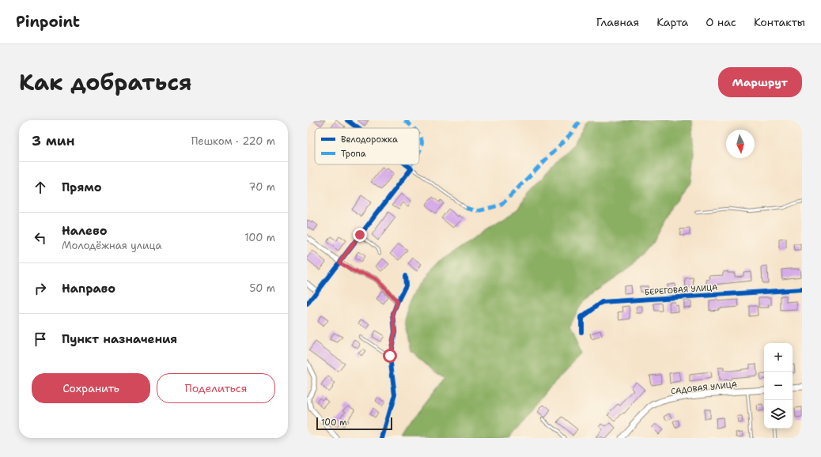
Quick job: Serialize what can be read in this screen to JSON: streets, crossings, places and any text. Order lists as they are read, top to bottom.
{
  "streets": {
    "street": ["БЕРЕГОВАЯ УЛИЦА", "САДОВАЯ УЛИЦА"]
  },
  "legend": ["Велодорожка", "Тропа"],
  "scale_bar": "100 m",
  "north": "bottom",
  "page": {
    "header": "Pinpoint",
    "nav": [
      "Главная",
      "Карта",
      "О нас",
      "Контакты"
    ],
    "title": "Как добраться",
    "buttons": [
      "Маршрут",
      ["Сохранить", "Поделиться"]
    ],
    "heading": ["3 мин", "Пешком · 220 m"],
    "list": [
      ["Прямо", "70 m"],
      ["Налево", "Молодёжная улица", "100 m"],
      ["Направо", "50 m"],
      "Пункт назначения"
    ],
    "map_buttons": ["+", "−"],
    "scale": "100 m"
  }
}
